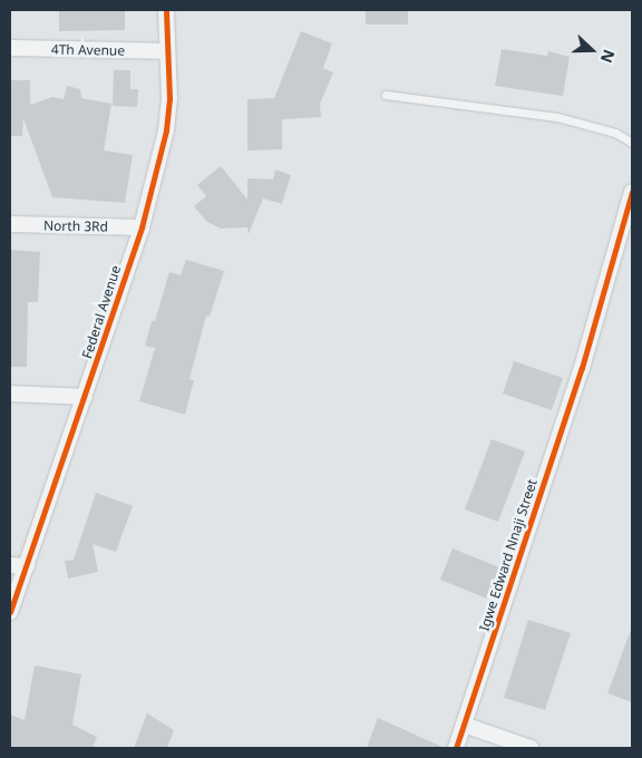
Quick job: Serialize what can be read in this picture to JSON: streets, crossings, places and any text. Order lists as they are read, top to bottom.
{
  "streets": {
    "street": [
      "4Th Avenue",
      "North 3Rd",
      "Federal Avenue",
      "Igwe Edward Nnaji Street"
    ]
  },
  "crossings": [
    ["4Th Avenue", "Federal Avenue"],
    ["North 3Rd", "Federal Avenue"]
  ],
  "north": "right"
}
